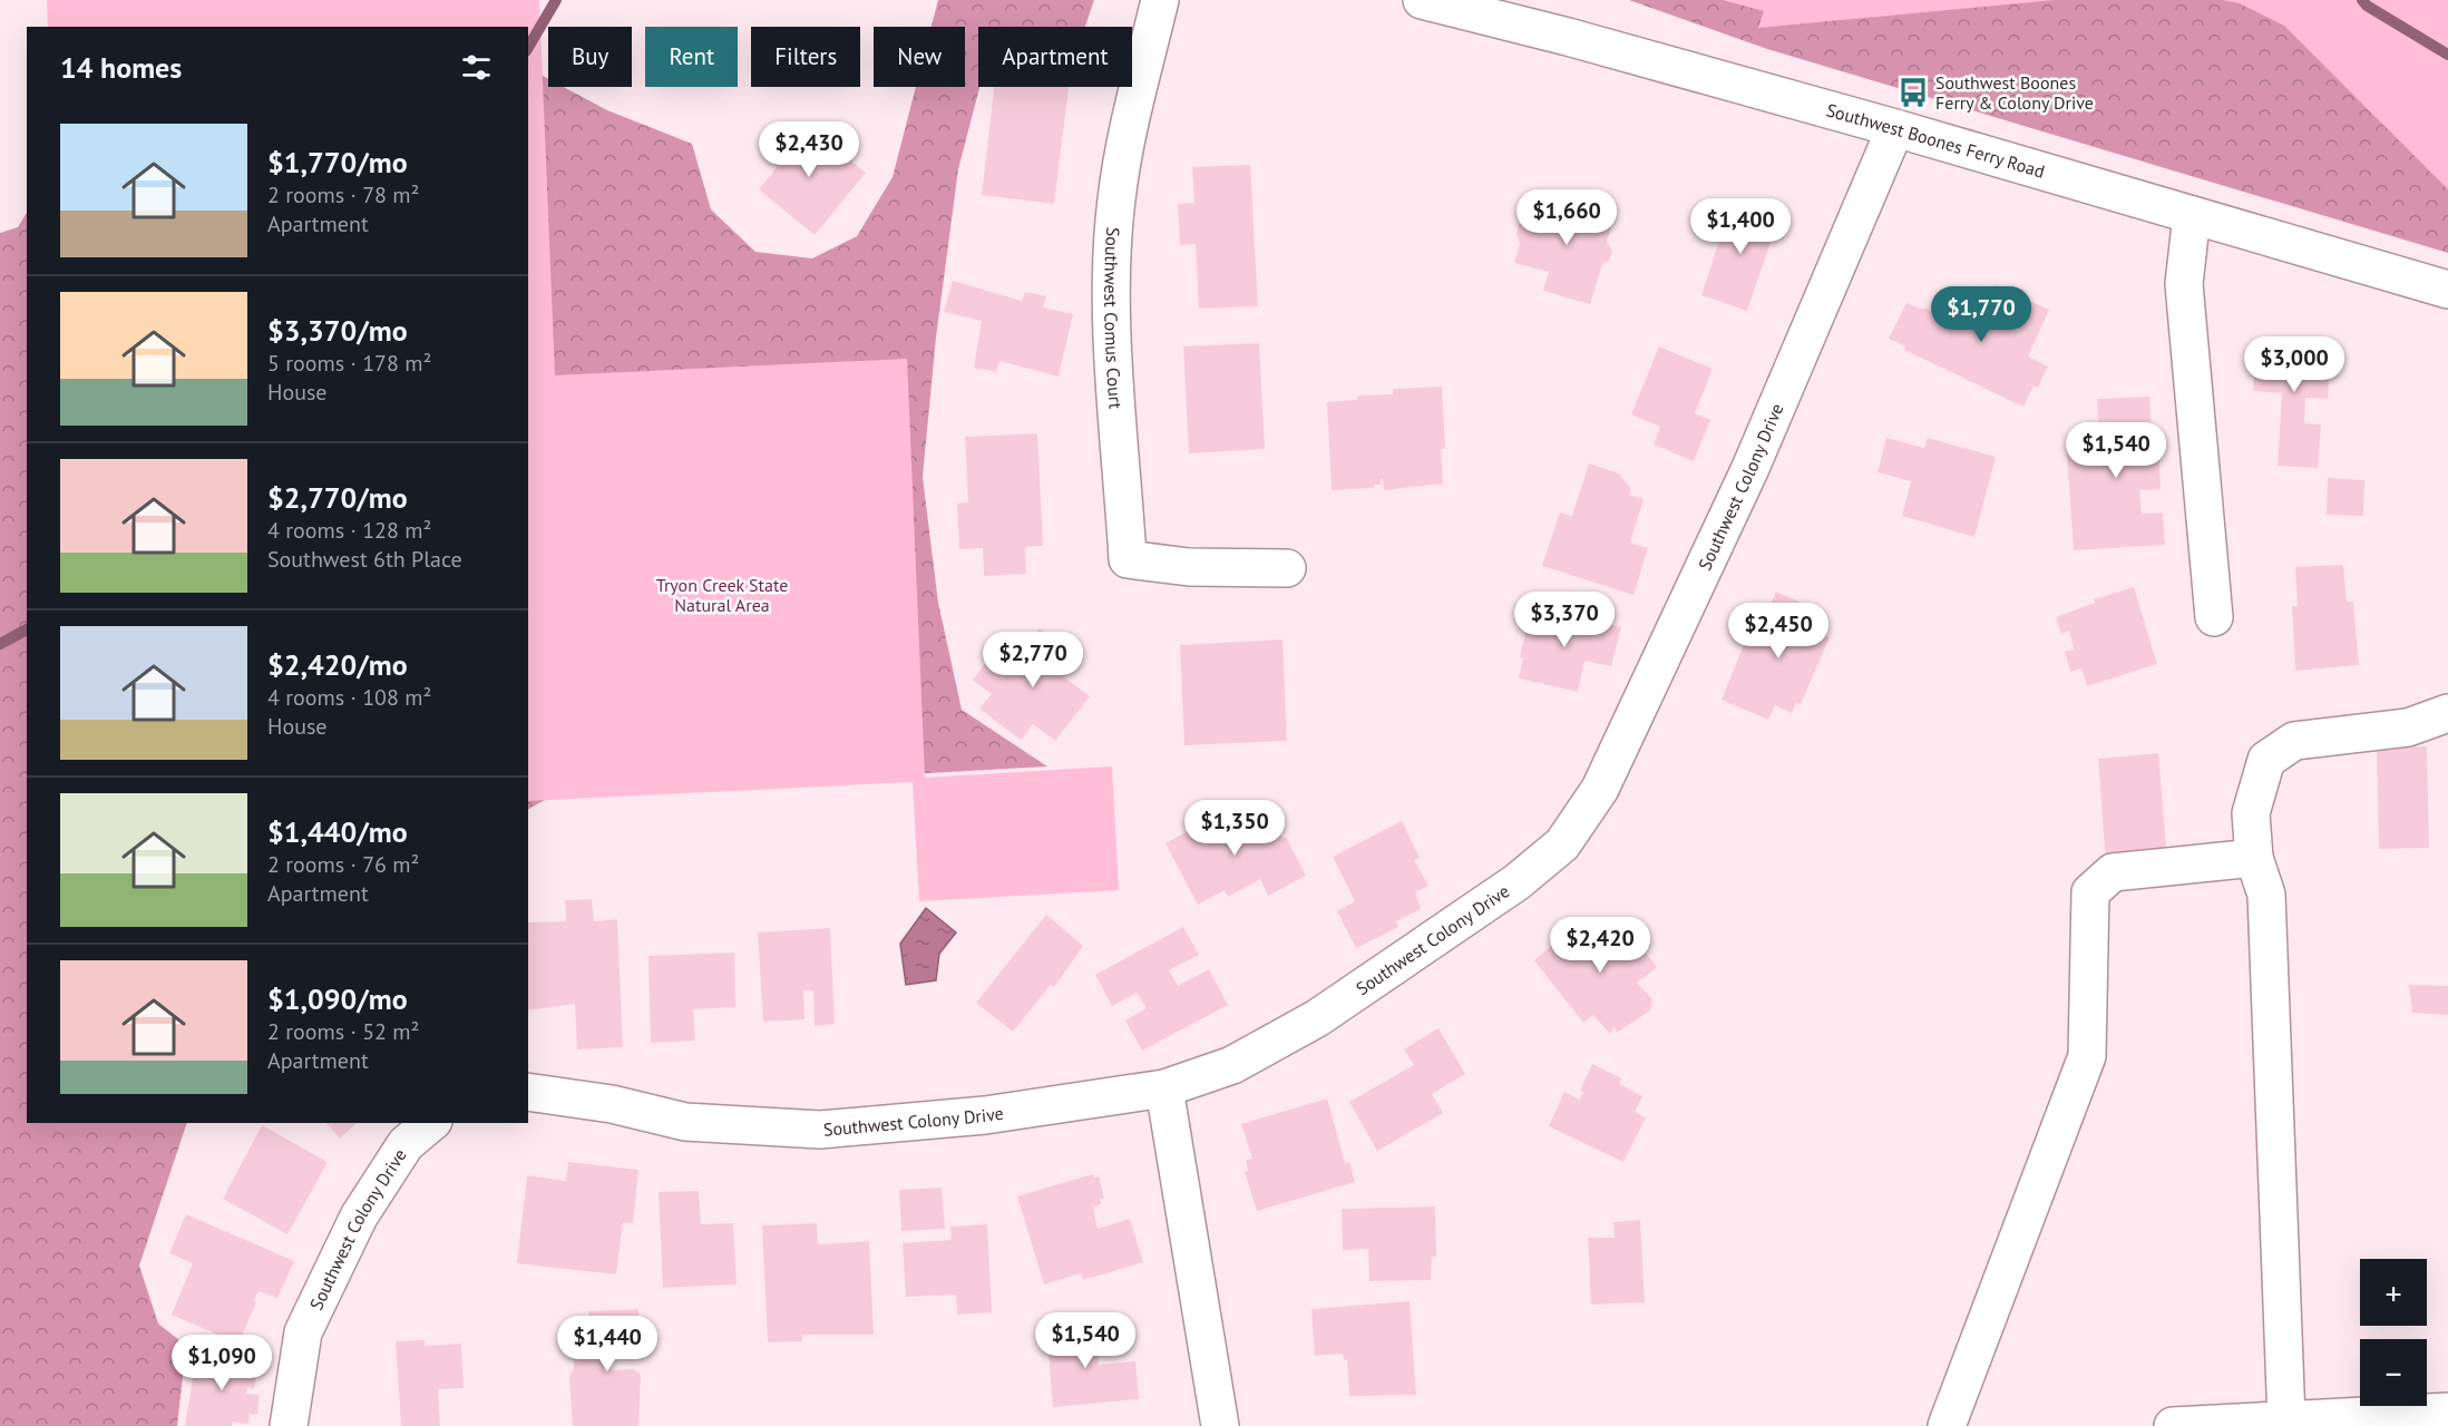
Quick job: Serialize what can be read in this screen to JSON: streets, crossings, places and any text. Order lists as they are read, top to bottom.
{
  "streets": {
    "street": ["Southwest Boones Ferry Road", "Southwest Comus Court", "Southwest Colony Drive"]
  },
  "crossings": [
    ["Southwest Boones Ferry Road", "Southwest Colony Drive"]
  ],
  "parks": ["Tryon Creek State Natural Area"],
  "places": {
    "bus stop": ["Southwest Boones Ferry & Colony Drive"]
  },
  "page": {
    "chip": [
      "Buy",
      "Rent",
      "Filters",
      "New",
      "Apartment"
    ],
    "heading": "14 homes",
    "list": [
      {
        "name": "$1,770/mo",
        "note": "2 rooms · 78 m² · Apartment"
      },
      {
        "name": "$3,370/mo",
        "note": "5 rooms · 178 m² · House"
      },
      {
        "name": "$2,770/mo",
        "note": "4 rooms · 128 m² · Southwest 6th Place"
      },
      {
        "name": "$2,420/mo",
        "note": "4 rooms · 108 m² · House"
      },
      {
        "name": "$1,440/mo",
        "note": "2 rooms · 76 m² · Apartment"
      },
      {
        "name": "$1,090/mo",
        "note": "2 rooms · 52 m² · Apartment"
      }
    ],
    "price": [
      "$2,430",
      "$1,660",
      "$1,400",
      "$1,770",
      "$3,000",
      "$1,540",
      "$3,370",
      "$2,450",
      "$2,770",
      "$1,350",
      "$2,420",
      "$1,540",
      "$1,440",
      "$1,090"
    ],
    "map_buttons": ["+", "−"]
  }
}
